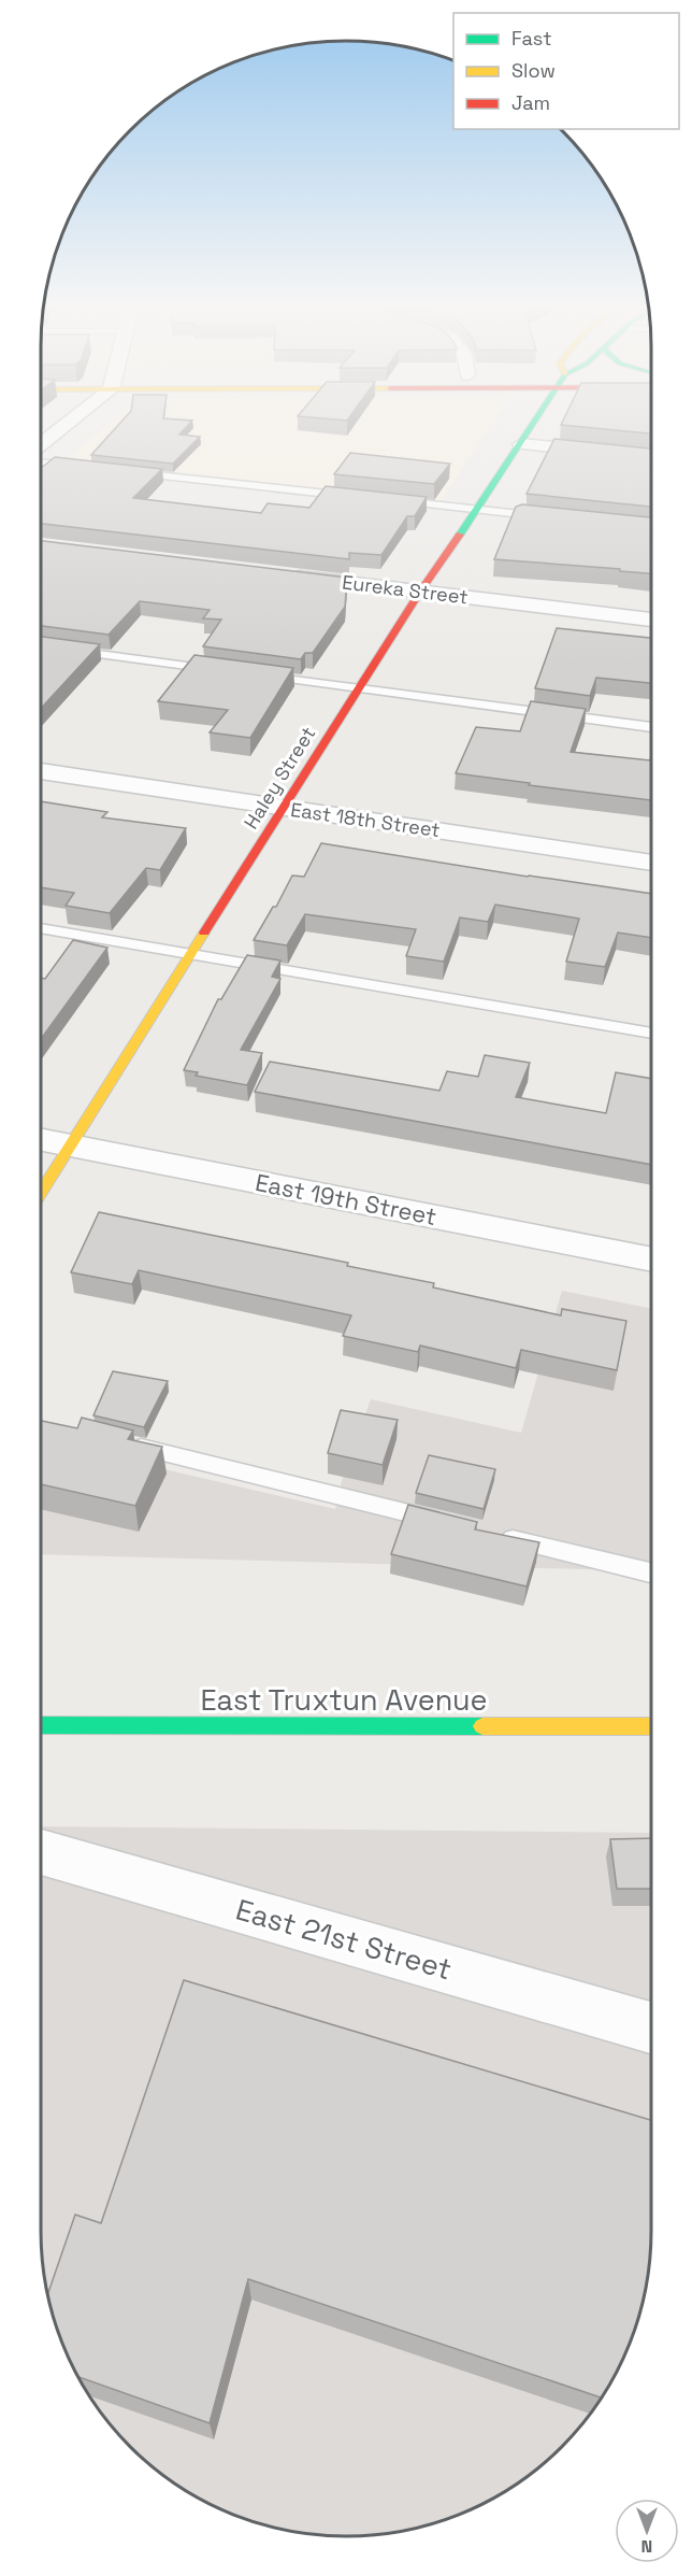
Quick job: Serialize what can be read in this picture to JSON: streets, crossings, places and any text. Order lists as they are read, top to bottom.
{
  "streets": {
    "street": [
      "Eureka Street",
      "Haley Street",
      "East 18th Street",
      "East 19th Street",
      "East Truxtun Avenue",
      "East 21st Street"
    ]
  },
  "crossings": [
    ["Eureka Street", "Haley Street"],
    ["Haley Street", "East 18th Street"],
    ["Haley Street", "East 19th Street"]
  ],
  "legend": ["Fast", "Slow", "Jam"],
  "north": "bottom"
}
